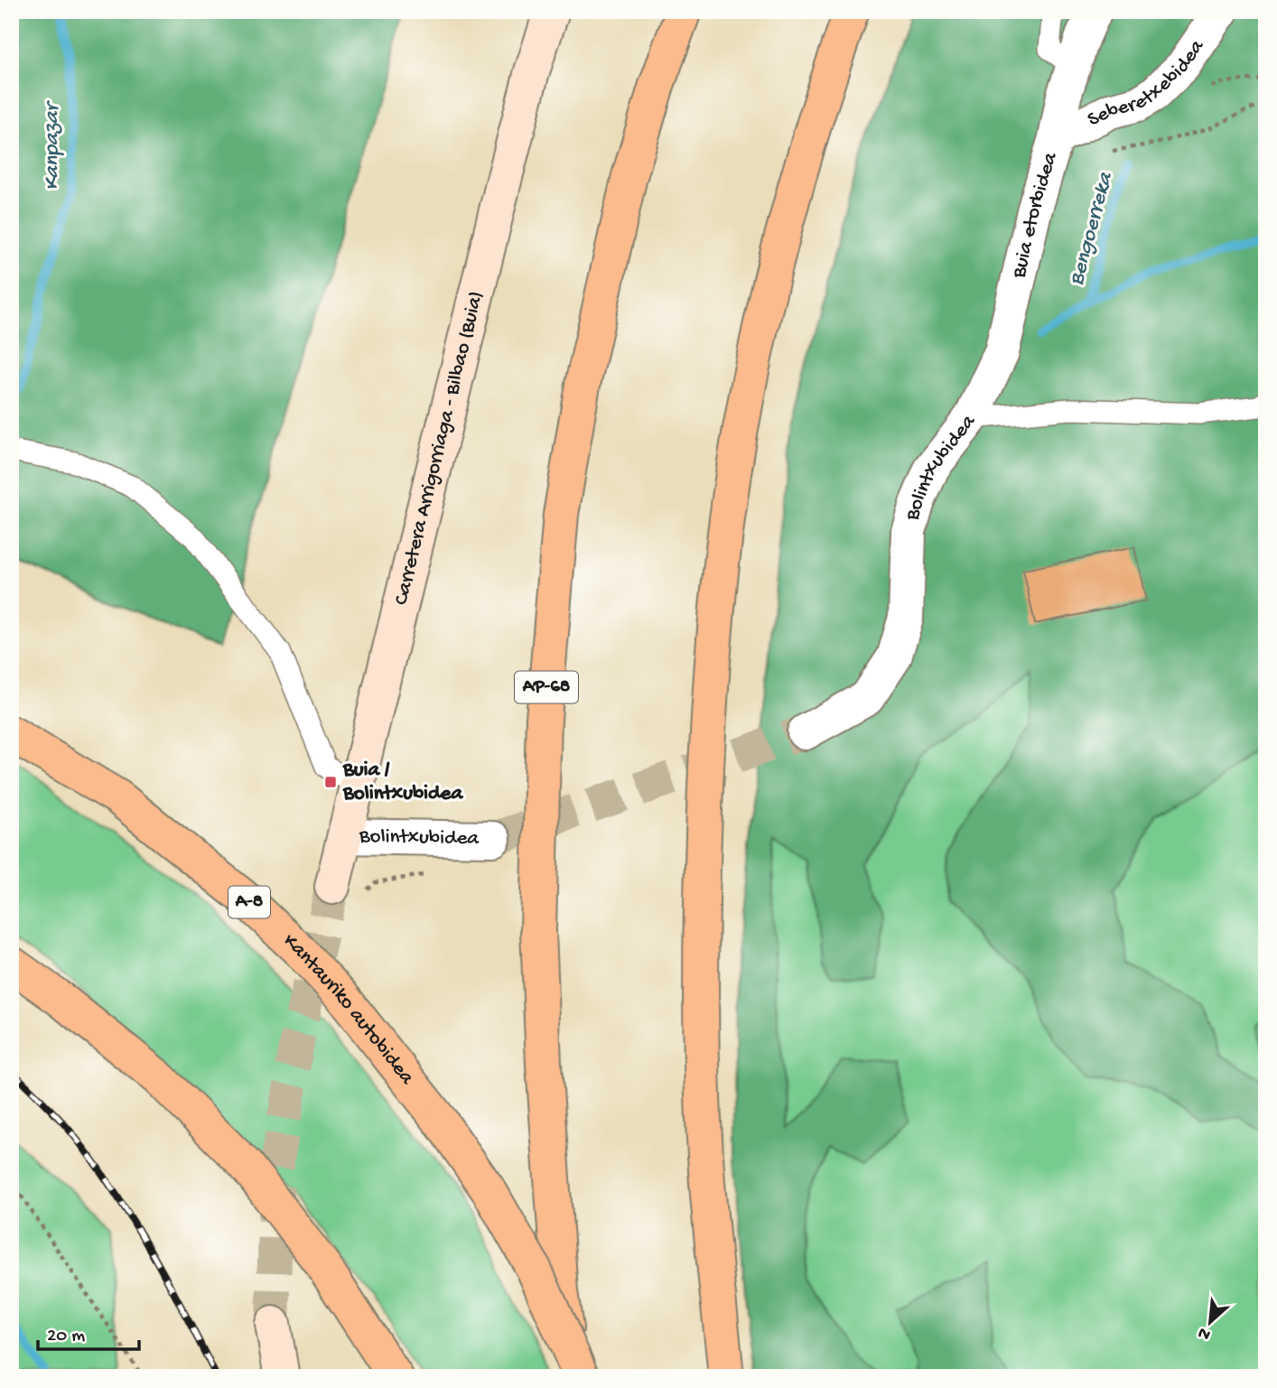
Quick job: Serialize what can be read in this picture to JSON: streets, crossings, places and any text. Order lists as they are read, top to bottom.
{
  "streets": {
    "highway": ["AP-68", "A-8", "Kantauriko autobidea"],
    "street": [
      "Seberetxebidea",
      "Buia etorbidea",
      "Carretera Arrigorriaga - Bilbao (Buia)",
      "Bolintxubidea"
    ]
  },
  "crossings": [
    ["Seberetxebidea", "Buia etorbidea"],
    ["Buia etorbidea", "Bolintxubidea"],
    ["Carretera Arrigorriaga - Bilbao (Buia)", "Bolintxubidea"]
  ],
  "water": ["Kanpazar", "Bengoerreka"],
  "places": {
    "transit": ["Buia / Bolintxubidea"]
  },
  "scale_bar": "20 m",
  "north": "bottom left"
}
